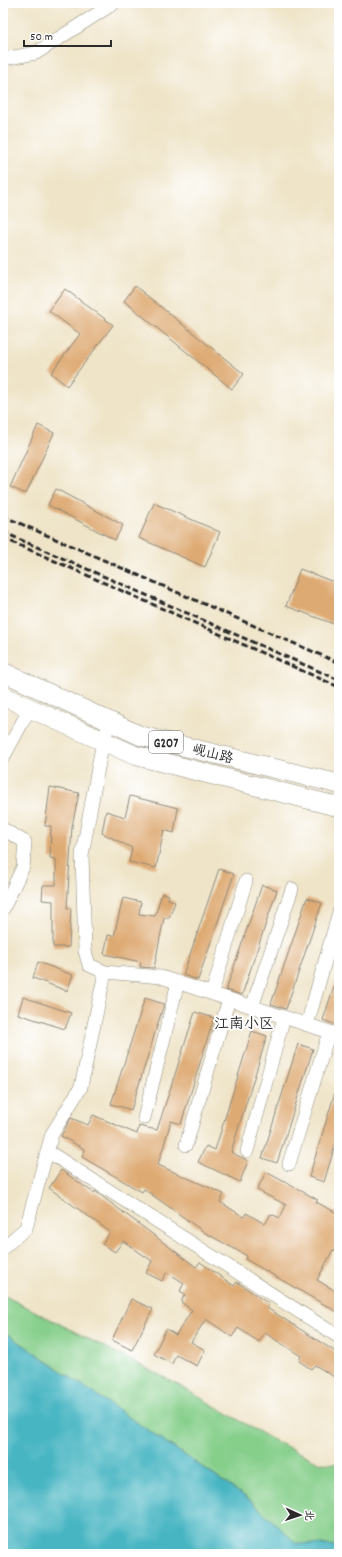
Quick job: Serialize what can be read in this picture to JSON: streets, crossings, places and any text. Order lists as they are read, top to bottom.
{
  "streets": {
    "highway": ["G207", "岘山路"]
  },
  "districts": ["江南小区"],
  "scale_bar": "50 m",
  "north": "right"
}
